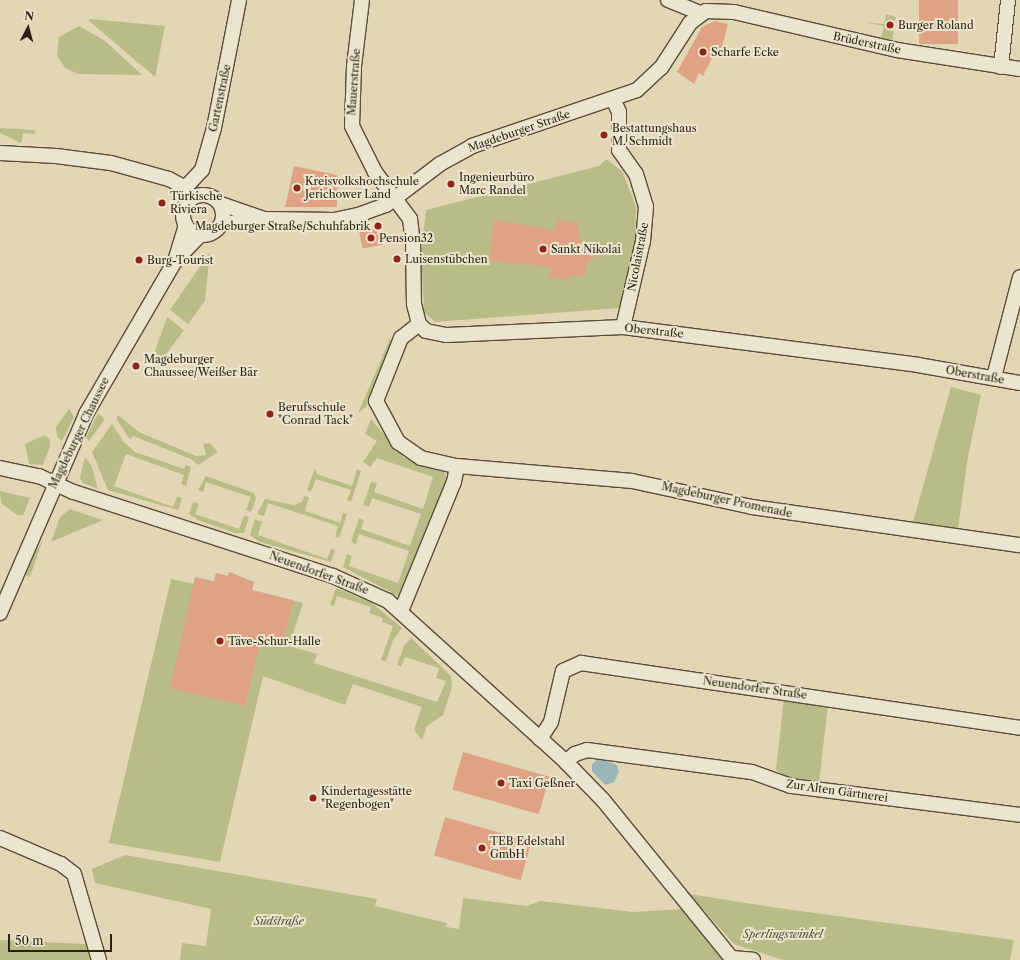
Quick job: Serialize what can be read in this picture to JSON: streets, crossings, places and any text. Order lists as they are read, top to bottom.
{
  "streets": {
    "street": [
      "Brüderstraße",
      "Mauerstraße",
      "Gartenstraße",
      "Magdeburger Straße",
      "Nicolaistraße",
      "Oberstraße",
      "Magdeburger Chaussee",
      "Magdeburger Promenade",
      "Neuendorfer Straße",
      "Zur Alten Gärtnerei"
    ]
  },
  "crossings": [
    ["Mauerstraße", "Magdeburger Straße"],
    ["Gartenstraße", "Magdeburger Straße"],
    ["Gartenstraße", "Magdeburger Chaussee"],
    ["Magdeburger Straße", "Nicolaistraße"],
    ["Magdeburger Straße", "Magdeburger Chaussee"],
    ["Nicolaistraße", "Oberstraße"],
    ["Oberstraße", "Magdeburger Promenade"],
    ["Magdeburger Chaussee", "Neuendorfer Straße"],
    ["Neuendorfer Straße", "Zur Alten Gärtnerei"]
  ],
  "parks": ["Südstraße", "Sperlingswinkel"],
  "places": [
    "Burger Roland",
    "Scharfe Ecke",
    "Bestattungshaus M. Schmidt",
    "Ingenieurbüro Marc Randel",
    "Kreisvolkshochschule Jerichower Land",
    "Türkische Riviera",
    "Magdeburger Straße/Schuhfabrik",
    "Pension32",
    "Sankt Nikolai",
    "Luisenstübchen",
    "Burg-Tourist",
    "Magdeburger Chaussee/Weißer Bär",
    "Berufsschule \"Conrad Tack\"",
    "Täve-Schur-Halle",
    "Taxi Geßner",
    "Kindertagesstätte \"Regenbogen\"",
    "TEB Edelstahl GmbH"
  ],
  "scale_bar": "50 m",
  "north": "top"
}
